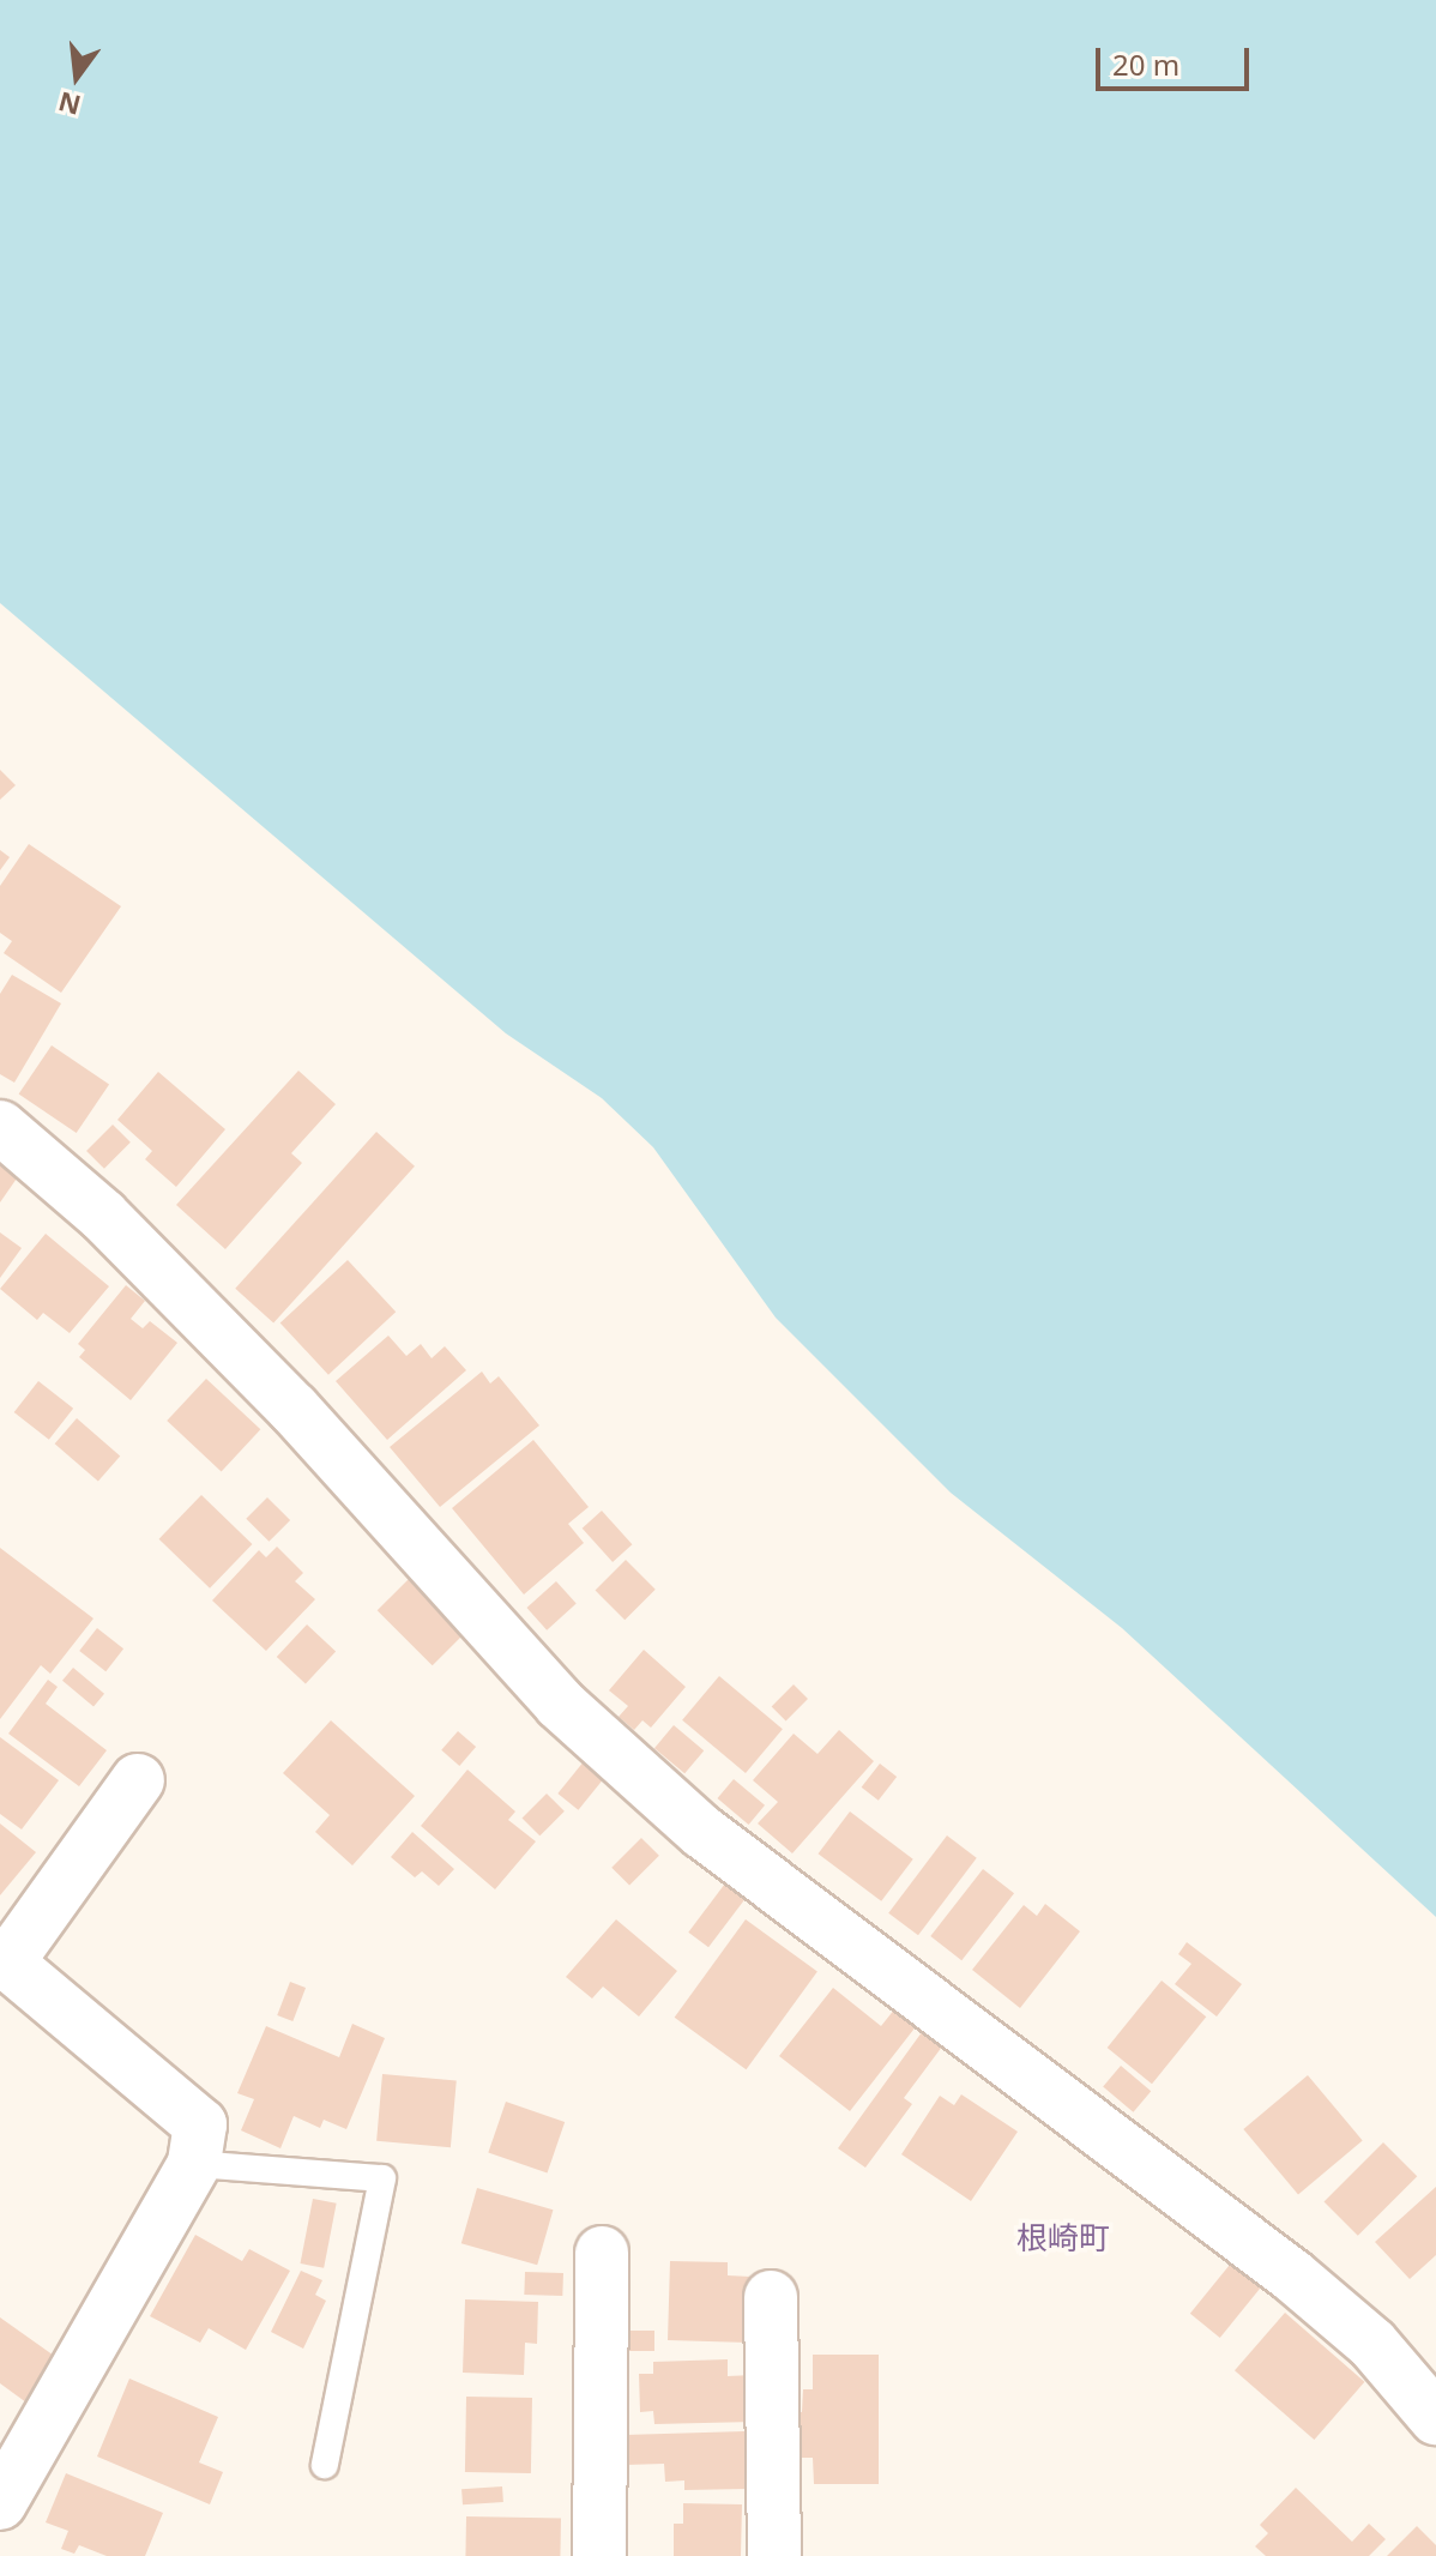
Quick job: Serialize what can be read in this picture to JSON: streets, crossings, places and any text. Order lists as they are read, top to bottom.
{
  "districts": ["根崎町"],
  "scale_bar": "20 m",
  "north": "bottom"
}
